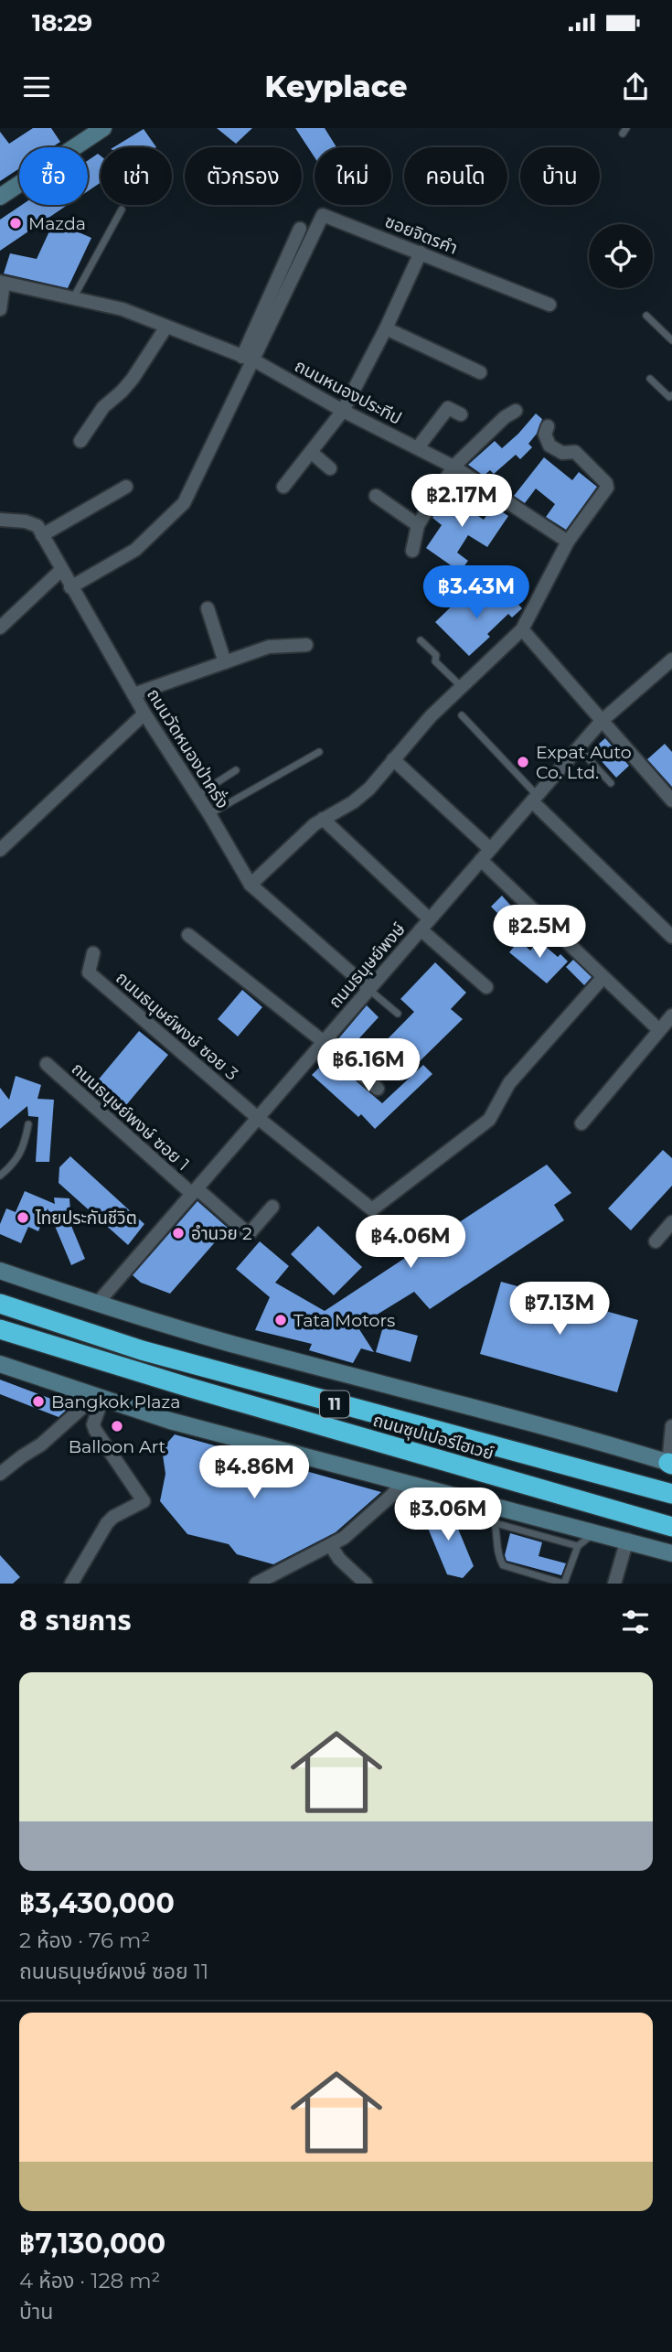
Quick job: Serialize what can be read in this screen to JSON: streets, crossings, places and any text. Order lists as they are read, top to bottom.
{
  "streets": {
    "highway": ["11", "ถนนซุปเปอร์ไฮเวย์"],
    "street": [
      "ซอยจิตรคำ",
      "ถนนหนองประทีป",
      "ถนนวัดหนองป่าครั่ง",
      "ถนนธนุษย์พงษ์",
      "ถนนธนุษย์พงษ์ ซอย 3",
      "ถนนธนุษย์พงษ์ ซอย 1"
    ]
  },
  "crossings": [
    ["ซอยจิตรคำ", "ถนนหนองประทีป"],
    ["ถนนวัดหนองป่าครั่ง", "ถนนธนุษย์พงษ์"],
    ["ถนนธนุษย์พงษ์", "ถนนธนุษย์พงษ์ ซอย 3"],
    ["ถนนธนุษย์พงษ์", "ถนนธนุษย์พงษ์ ซอย 1"]
  ],
  "places": [
    "Mazda",
    "Expat Auto Co. Ltd.",
    "ไทยประกันชีวิต",
    "อำนวย 2",
    "Tata Motors",
    "Bangkok Plaza",
    "Balloon Art"
  ],
  "page": {
    "status": "18:29",
    "header": "Keyplace",
    "chip": [
      "ซื้อ",
      "เช่า",
      "ตัวกรอง",
      "ใหม่",
      "คอนโด",
      "บ้าน"
    ],
    "price": [
      "฿2.17M",
      "฿3.43M",
      "฿2.5M",
      "฿6.16M",
      "฿4.06M",
      "฿7.13M",
      "฿4.86M",
      "฿3.06M"
    ],
    "heading": "8 รายการ",
    "list": [
      {
        "name": "฿3,430,000",
        "note": "2 ห้อง · 76 m² · ถนนธนุษย์ผงษ์ ซอย 11"
      },
      {
        "name": "฿7,130,000",
        "note": "4 ห้อง · 128 m² · บ้าน"
      }
    ]
  }
}
